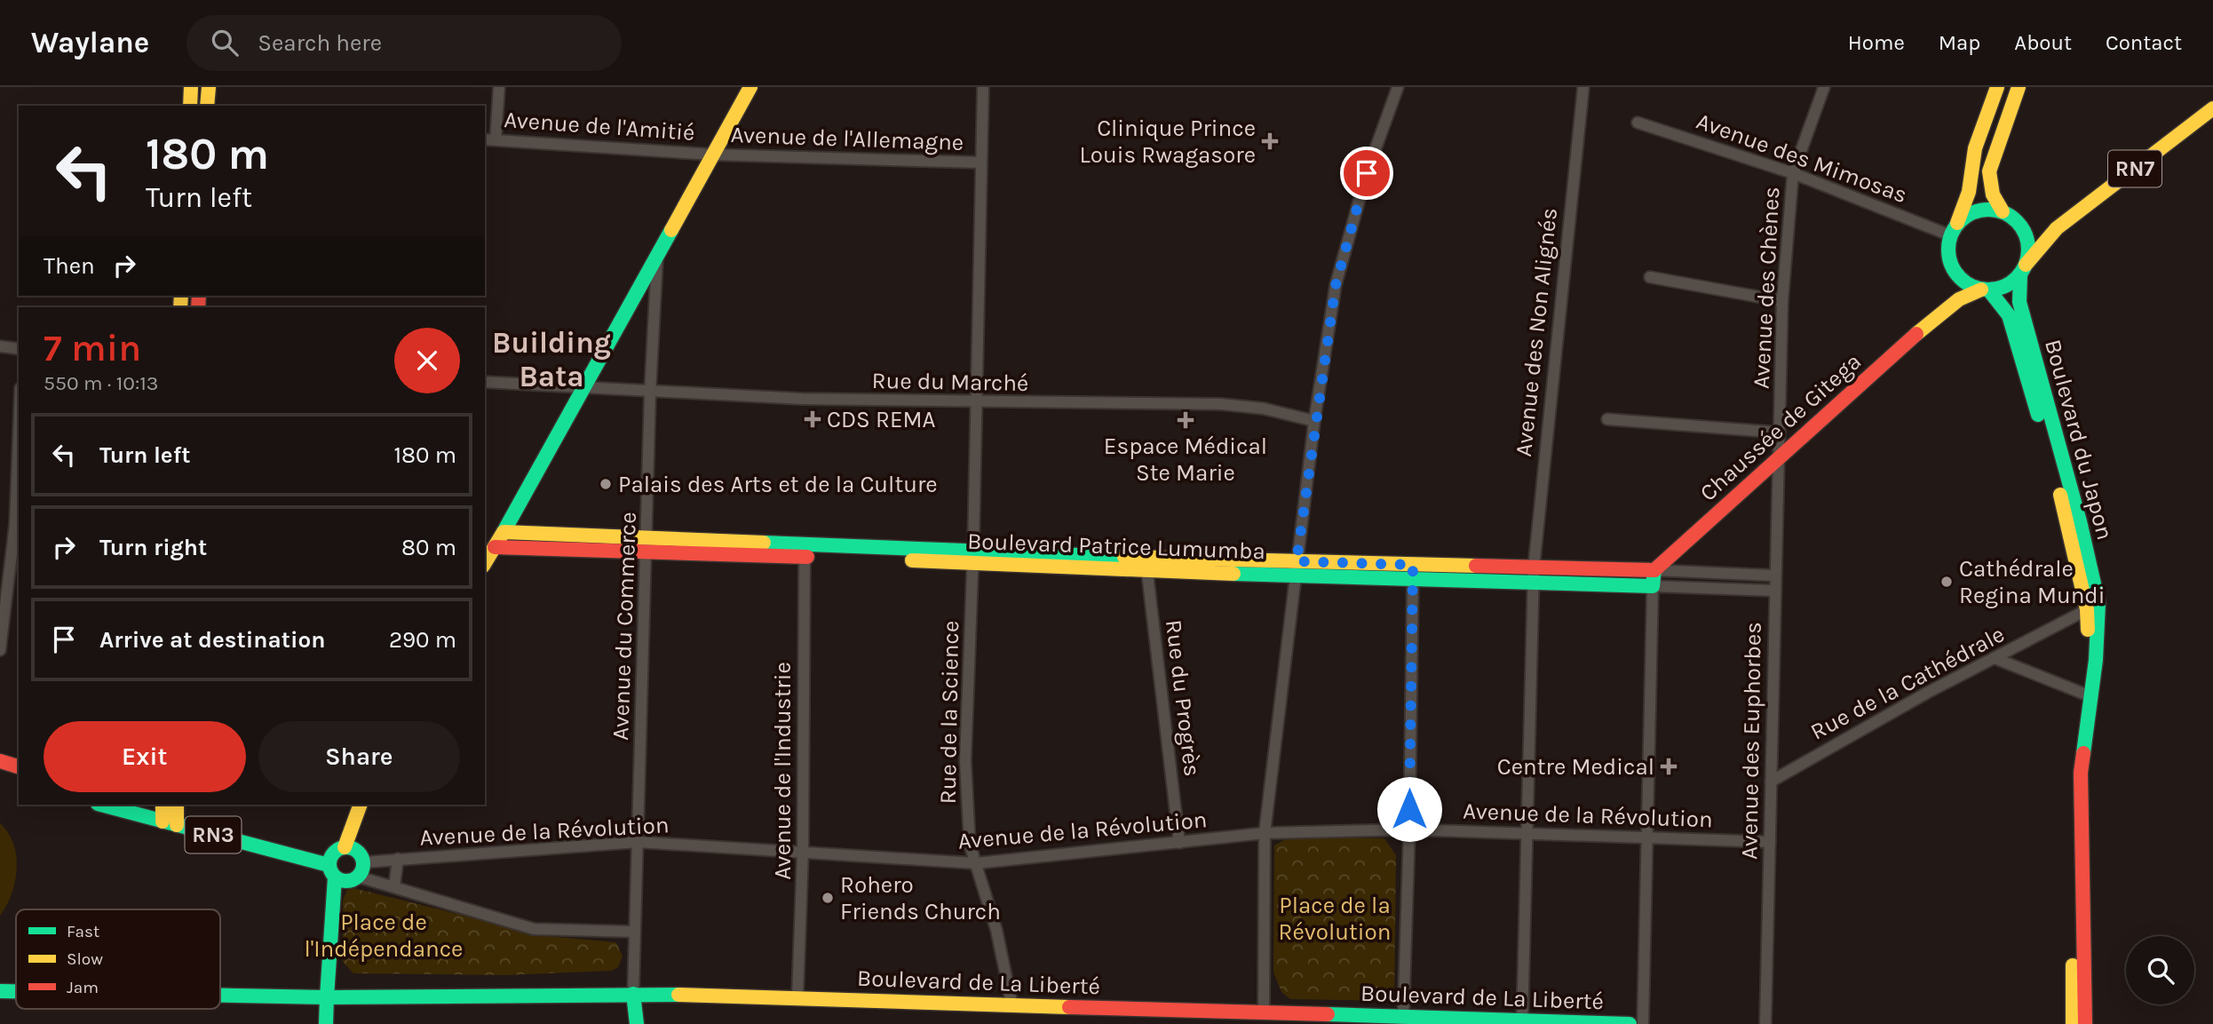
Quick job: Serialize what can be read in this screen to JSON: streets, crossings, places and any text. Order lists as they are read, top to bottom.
{
  "streets": {
    "main road": [
      "RN7",
      "Chaussée de Gitega",
      "Boulevard du Japon",
      "Boulevard Patrice Lumumba",
      "RN3",
      "Boulevard de La Liberté"
    ],
    "street": [
      "Avenue de l'Amitié",
      "Avenue de l'Allemagne",
      "Avenue des Mimosas",
      "Avenue des Chènes",
      "Avenue des Non Alignés",
      "Rue du Marché",
      "Avenue du Commerce",
      "Rue de la Cathédrale",
      "Rue du Progrès",
      "Rue de la Science",
      "Avenue des Euphorbes",
      "Avenue de l'Industrie",
      "Avenue de la Révolution"
    ]
  },
  "crossings": [
    ["Avenue de l'Amitié", "Avenue de l'Allemagne"],
    ["Avenue de l'Allemagne", "Rue de la Science"],
    ["Avenue des Mimosas", "RN7"],
    ["Avenue des Mimosas", "Avenue des Chènes"],
    ["Avenue des Mimosas", "Chaussée de Gitega"],
    ["Avenue des Mimosas", "Boulevard du Japon"],
    ["RN7", "Chaussée de Gitega"],
    ["RN7", "Boulevard du Japon"],
    ["Avenue des Chènes", "Chaussée de Gitega"],
    ["Avenue des Chènes", "Avenue des Euphorbes"],
    ["Avenue des Non Alignés", "Boulevard Patrice Lumumba"],
    ["Avenue des Non Alignés", "Avenue de la Révolution"],
    ["Avenue des Non Alignés", "Boulevard de La Liberté"],
    ["Rue du Marché", "Avenue du Commerce"],
    ["Rue du Marché", "Rue de la Science"],
    ["Chaussée de Gitega", "Boulevard du Japon"],
    ["Chaussée de Gitega", "Boulevard Patrice Lumumba"],
    ["Chaussée de Gitega", "Avenue des Euphorbes"],
    ["Boulevard du Japon", "Rue de la Cathédrale"],
    ["Boulevard Patrice Lumumba", "Avenue du Commerce"],
    ["Boulevard Patrice Lumumba", "Rue du Progrès"],
    ["Boulevard Patrice Lumumba", "Rue de la Science"],
    ["Boulevard Patrice Lumumba", "Avenue des Euphorbes"],
    ["Boulevard Patrice Lumumba", "Avenue de l'Industrie"],
    ["Avenue du Commerce", "Avenue de la Révolution"],
    ["Avenue du Commerce", "Boulevard de La Liberté"],
    ["Rue de la Cathédrale", "Avenue des Euphorbes"],
    ["Rue du Progrès", "Avenue de la Révolution"],
    ["Rue de la Science", "Avenue de la Révolution"],
    ["Rue de la Science", "Boulevard de La Liberté"],
    ["Avenue des Euphorbes", "Avenue de la Révolution"],
    ["Avenue de l'Industrie", "Avenue de la Révolution"],
    ["Avenue de l'Industrie", "Boulevard de La Liberté"],
    ["Avenue de la Révolution", "RN3"]
  ],
  "districts": ["Building Bata"],
  "parks": ["Place de la Révolution", "Place de l'Indépendance"],
  "places": {
    "health": [
      "Clinique Prince Louis Rwagasore",
      "CDS REMA",
      "Espace Médical Ste Marie",
      "Centre Medical"
    ],
    "other": ["Palais des Arts et de la Culture", "Cathédrale Regina Mundi", "Rohero Friends Church"]
  },
  "legend": ["Fast", "Slow", "Jam"],
  "page": {
    "header": "Waylane",
    "search": "Search here",
    "nav": [
      "Home",
      "Map",
      "About",
      "Contact"
    ],
    "turn": ["180 m", "Turn left"],
    "then": "Then",
    "heading": ["7 min", "550 m · 10:13"],
    "list": [
      {
        "name": "Turn left",
        "value": "180 m"
      },
      {
        "name": "Turn right",
        "value": "80 m"
      },
      {
        "name": "Arrive at destination",
        "value": "290 m"
      }
    ],
    "buttons": ["Exit", "Share"]
  }
}
